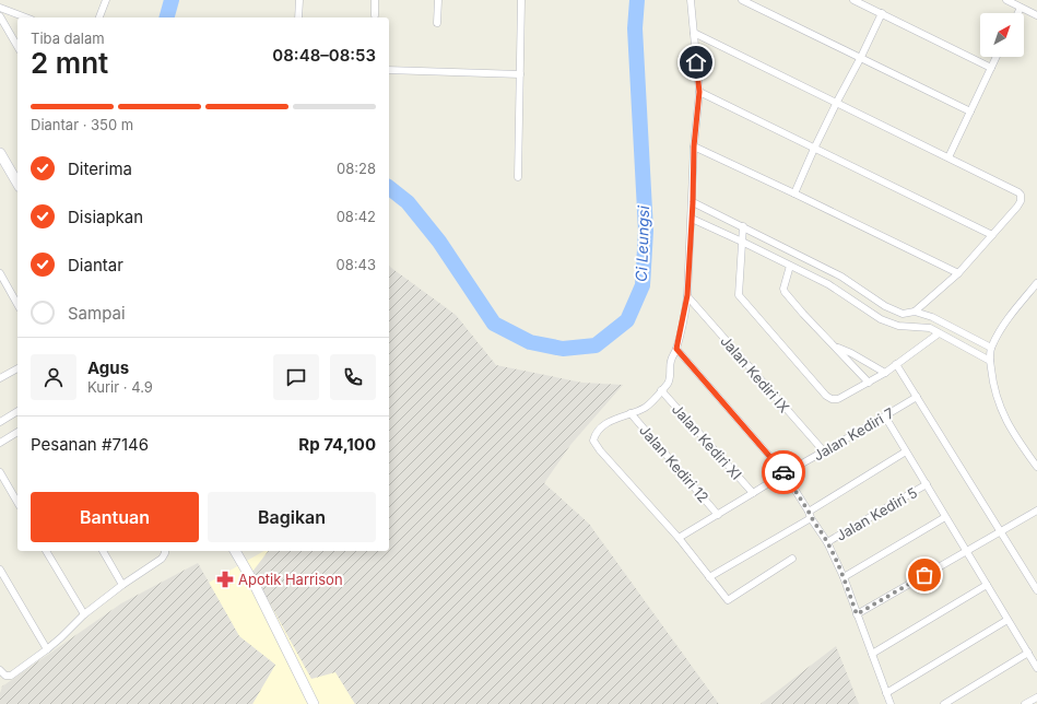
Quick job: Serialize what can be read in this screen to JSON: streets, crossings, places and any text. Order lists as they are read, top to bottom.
{
  "streets": {
    "street": [
      "Jalan Kediri IX",
      "Jalan Kediri 7",
      "Jalan Kediri XI",
      "Jalan Kediri 12",
      "Jalan Kediri 5"
    ]
  },
  "crossings": [
    ["Jalan Kediri IX", "Jalan Kediri 7"],
    ["Jalan Kediri 7", "Jalan Kediri XI"],
    ["Jalan Kediri 7", "Jalan Kediri 12"]
  ],
  "water": ["Ci Leungsi"],
  "places": {
    "pharmacy": ["Apotik Harrison"]
  },
  "north": "top right",
  "page": {
    "heading": ["2 mnt", "Tiba dalam", "08:48–08:53"],
    "panel": [
      "Agus",
      "Kurir · 4.9",
      "Pesanan #7146",
      "Rp 74,100"
    ],
    "bar": "Diantar · 350 m",
    "list": [
      ["Diterima", "08:28"],
      ["Disiapkan", "08:42"],
      ["Diantar", "08:43"],
      "Sampai"
    ],
    "buttons": ["Bantuan", "Bagikan"]
  }
}
